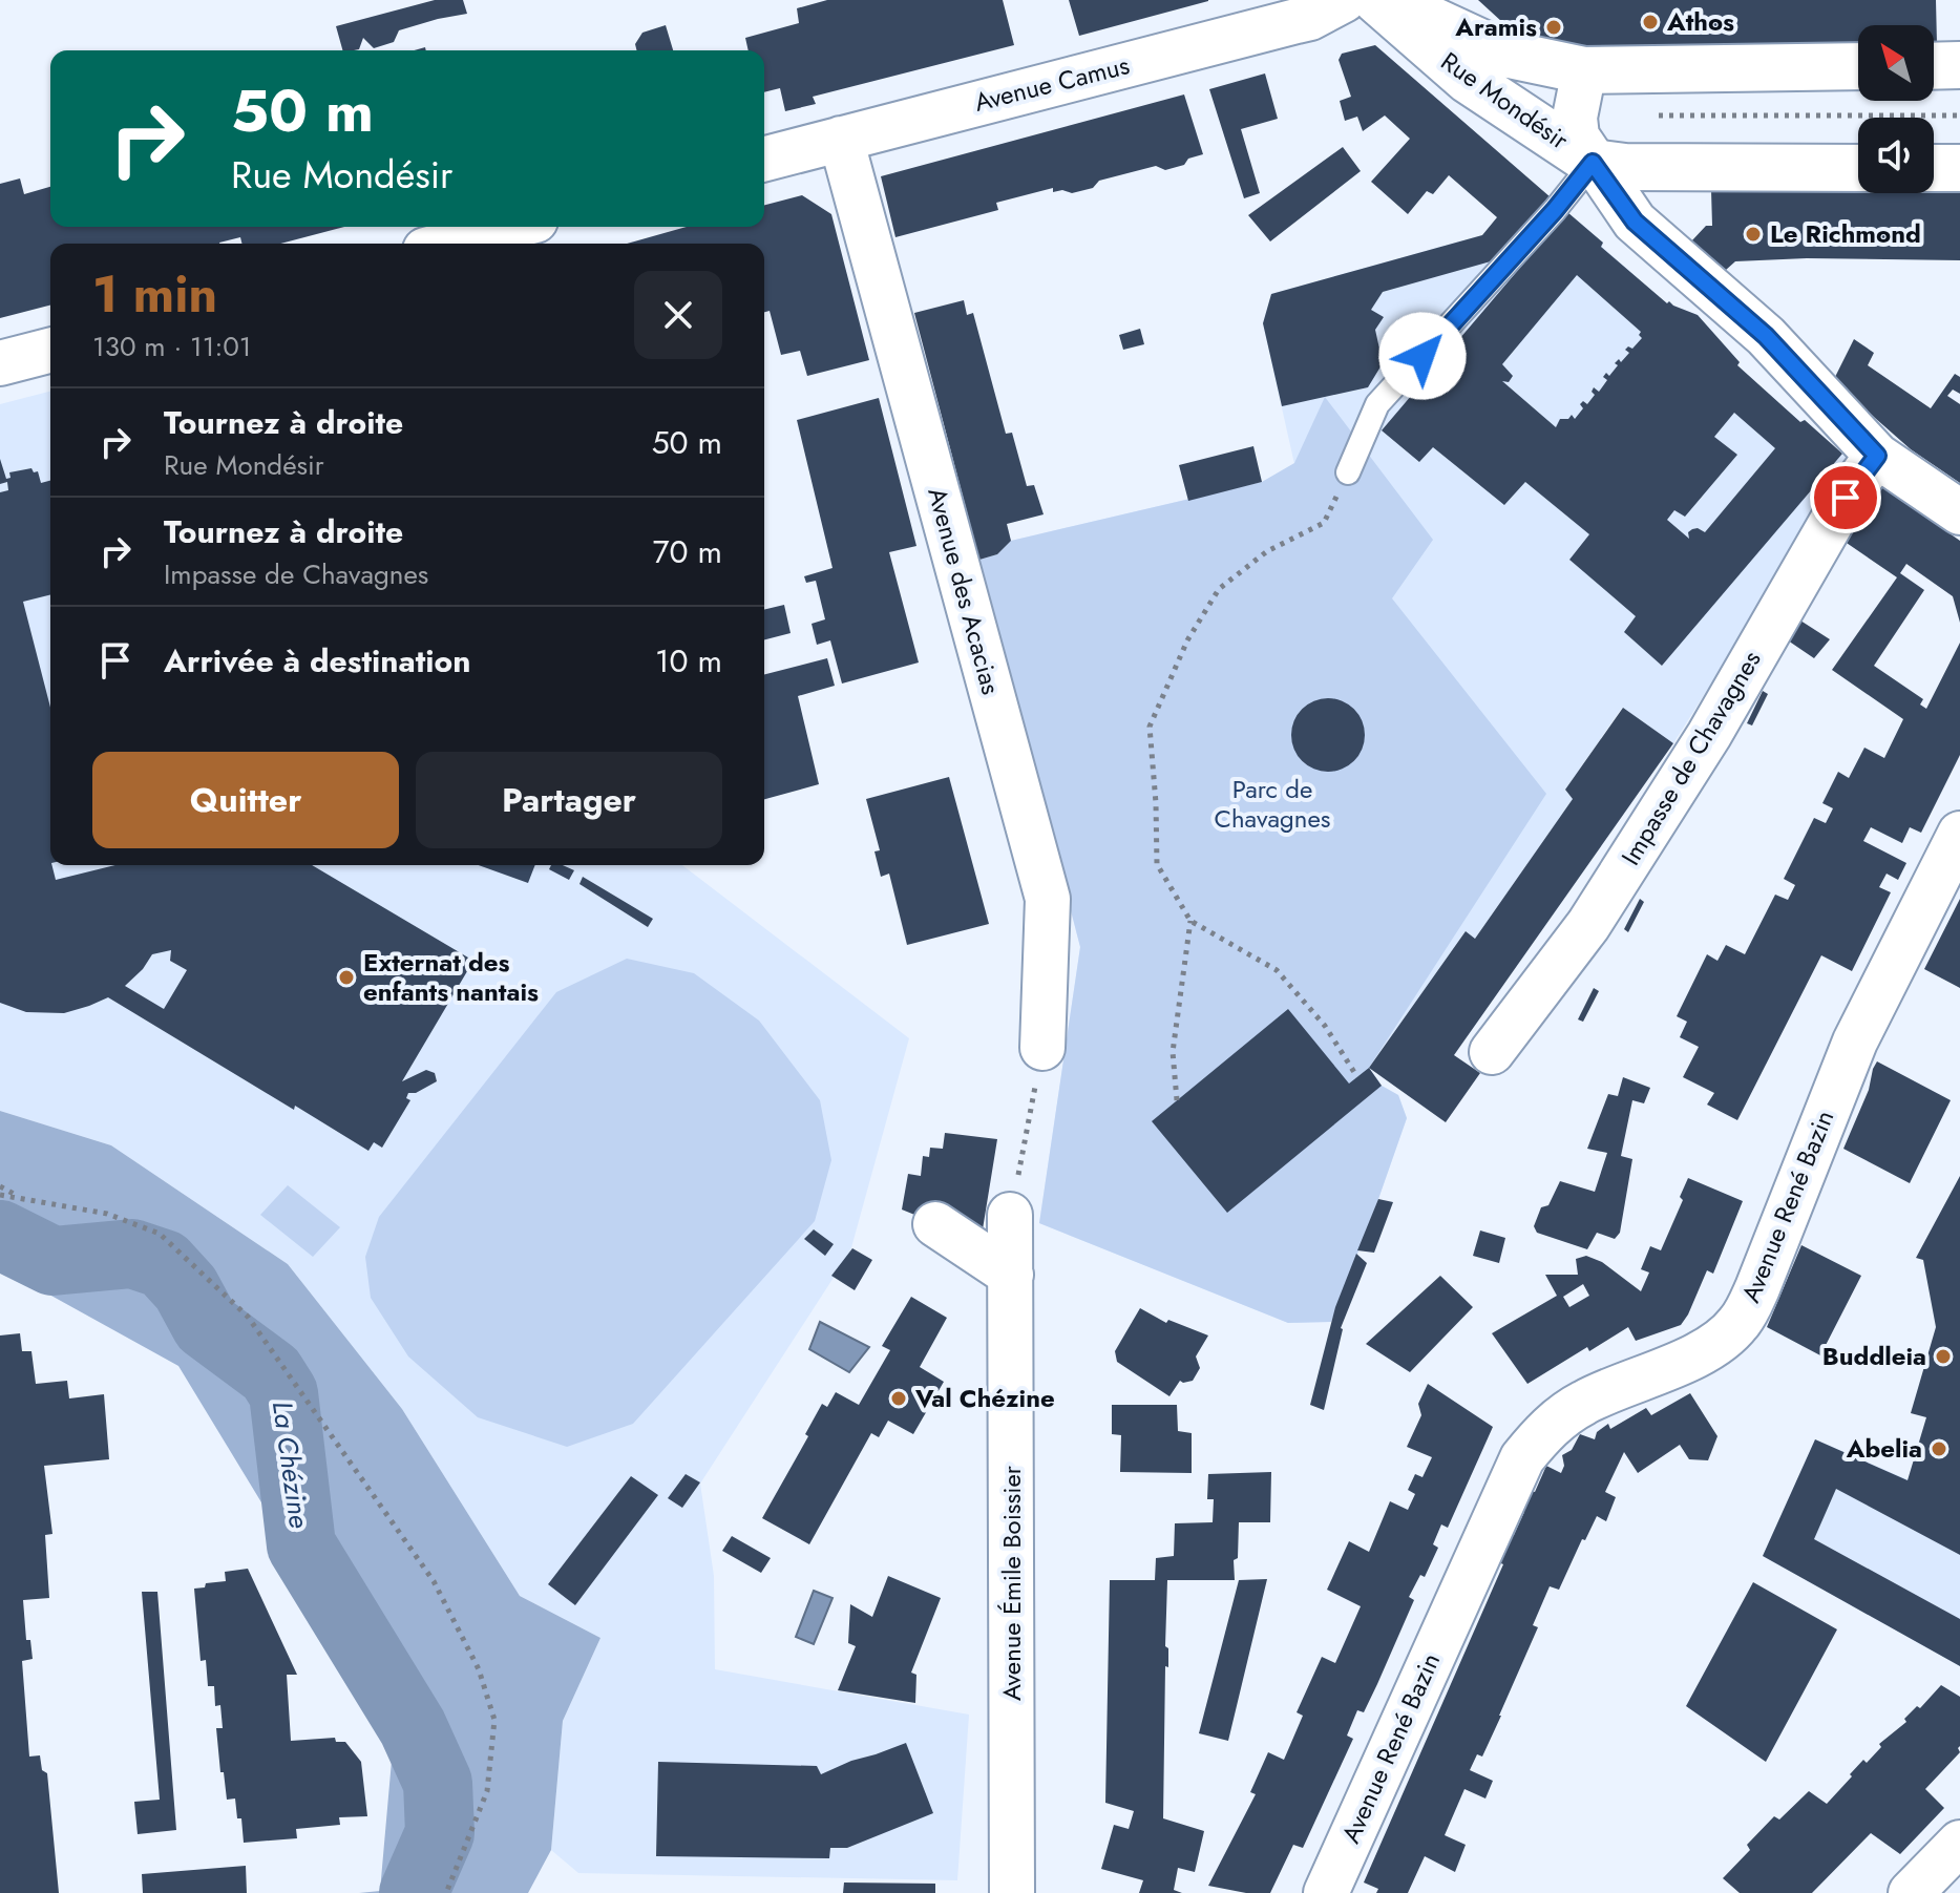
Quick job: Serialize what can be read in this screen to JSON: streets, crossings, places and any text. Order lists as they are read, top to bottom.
{
  "streets": {
    "main road": ["Rue Mondésir"],
    "street": [
      "Avenue Camus",
      "Avenue des Acacias",
      "Impasse de Chavagnes",
      "Avenue René Bazin",
      "Avenue Émile Boissier"
    ]
  },
  "crossings": [
    ["Avenue Camus", "Avenue des Acacias"],
    ["Rue Mondésir", "Impasse de Chavagnes"]
  ],
  "water": ["La Chézine"],
  "parks": ["Parc de Chavagnes"],
  "places": [
    "Athos",
    "Aramis",
    "Le Richmond",
    "Externat des enfants nantais",
    "Buddleia",
    "Val Chézine",
    "Abelia"
  ],
  "north": "top left",
  "page": {
    "turn": ["50 m", "Rue Mondésir"],
    "heading": ["1 min", "130 m · 11:01"],
    "list": [
      {
        "name": "Tournez à droite",
        "note": "Rue Mondésir",
        "value": "50 m"
      },
      {
        "name": "Tournez à droite",
        "note": "Impasse de Chavagnes",
        "value": "70 m"
      },
      {
        "name": "Arrivée à destination",
        "value": "10 m"
      }
    ],
    "buttons": ["Quitter", "Partager"]
  }
}
